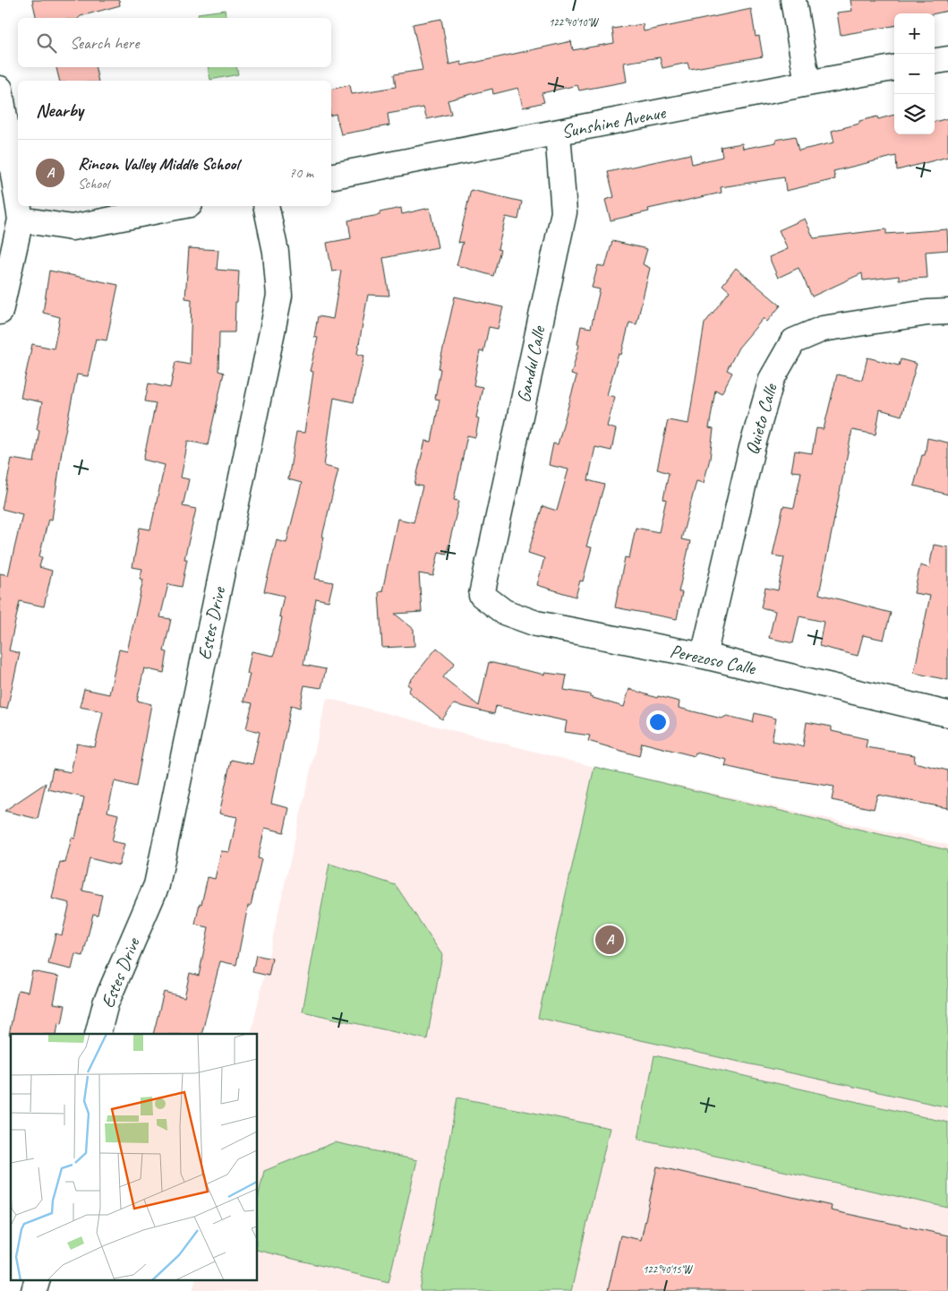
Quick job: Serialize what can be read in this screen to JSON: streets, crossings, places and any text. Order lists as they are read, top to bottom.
{
  "streets": {
    "street": [
      "Sunshine Avenue",
      "Gandul Calle",
      "Quieto Calle",
      "Estes Drive",
      "Perezoso Calle"
    ]
  },
  "crossings": [
    ["Sunshine Avenue", "Gandul Calle"],
    ["Gandul Calle", "Perezoso Calle"],
    ["Quieto Calle", "Perezoso Calle"]
  ],
  "page": {
    "map_buttons": ["+", "−"],
    "search": "Search here",
    "heading": "Nearby",
    "list": [
      {
        "mark": "A",
        "name": "Rincon Valley Middle School",
        "note": "School",
        "value": "70 m"
      }
    ],
    "pins": "A"
  },
  "coordinates": ["122°40'10\"W", "122°40'15\"W"]
}
